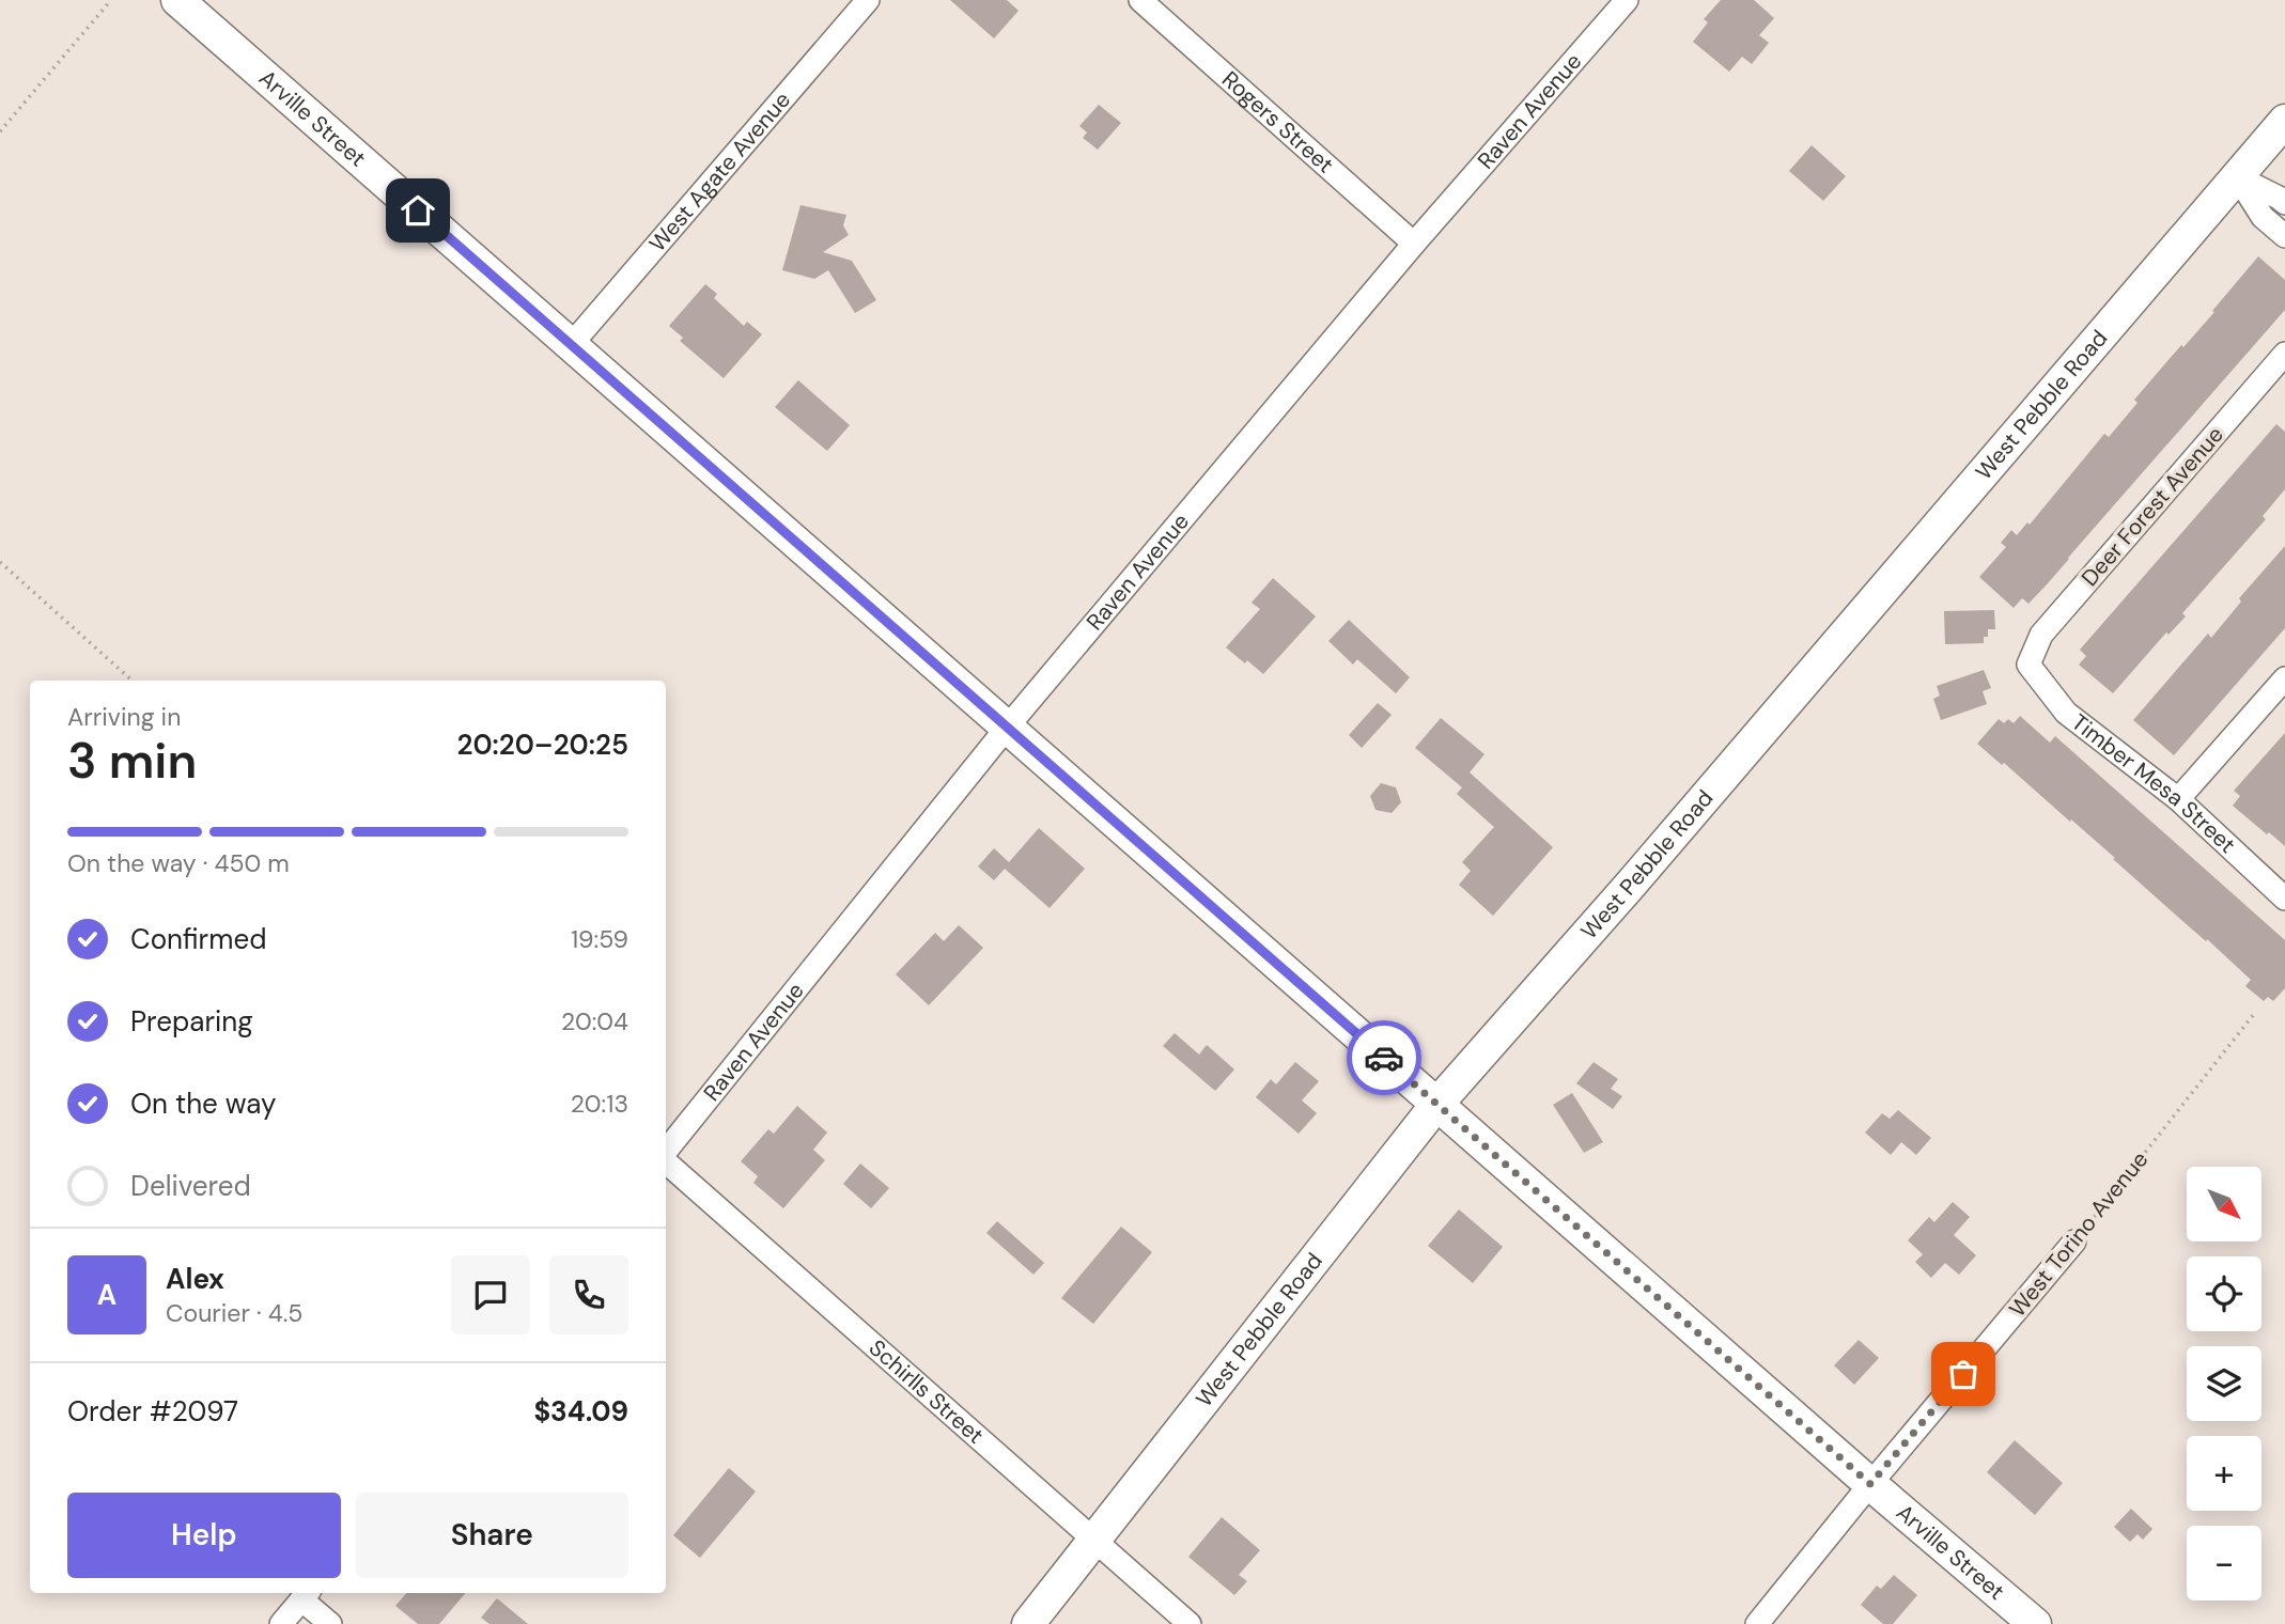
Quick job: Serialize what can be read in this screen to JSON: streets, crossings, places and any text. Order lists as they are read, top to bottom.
{
  "streets": {
    "street": [
      "Raven Avenue",
      "Arville Street",
      "Rogers Street",
      "West Agate Avenue",
      "West Pebble Road",
      "Deer Forest Avenue",
      "Timber Mesa Street",
      "West Torino Avenue",
      "Schirlls Street"
    ]
  },
  "crossings": [
    ["Raven Avenue", "Arville Street"],
    ["Raven Avenue", "Rogers Street"],
    ["Arville Street", "West Agate Avenue"],
    ["Arville Street", "West Pebble Road"],
    ["Arville Street", "West Torino Avenue"],
    ["West Pebble Road", "Schirlls Street"],
    ["Deer Forest Avenue", "Timber Mesa Street"]
  ],
  "north": "bottom right",
  "page": {
    "heading": ["3 min", "Arriving in", "20:20–20:25"],
    "panel": [
      "Alex",
      "Courier · 4.5",
      "Order #2097",
      "$34.09"
    ],
    "bar": "On the way · 450 m",
    "list": [
      ["Confirmed", "19:59"],
      ["Preparing", "20:04"],
      ["On the way", "20:13"],
      "Delivered"
    ],
    "map_buttons": ["+", "−"],
    "round": "A",
    "buttons": ["Help", "Share"]
  }
}
